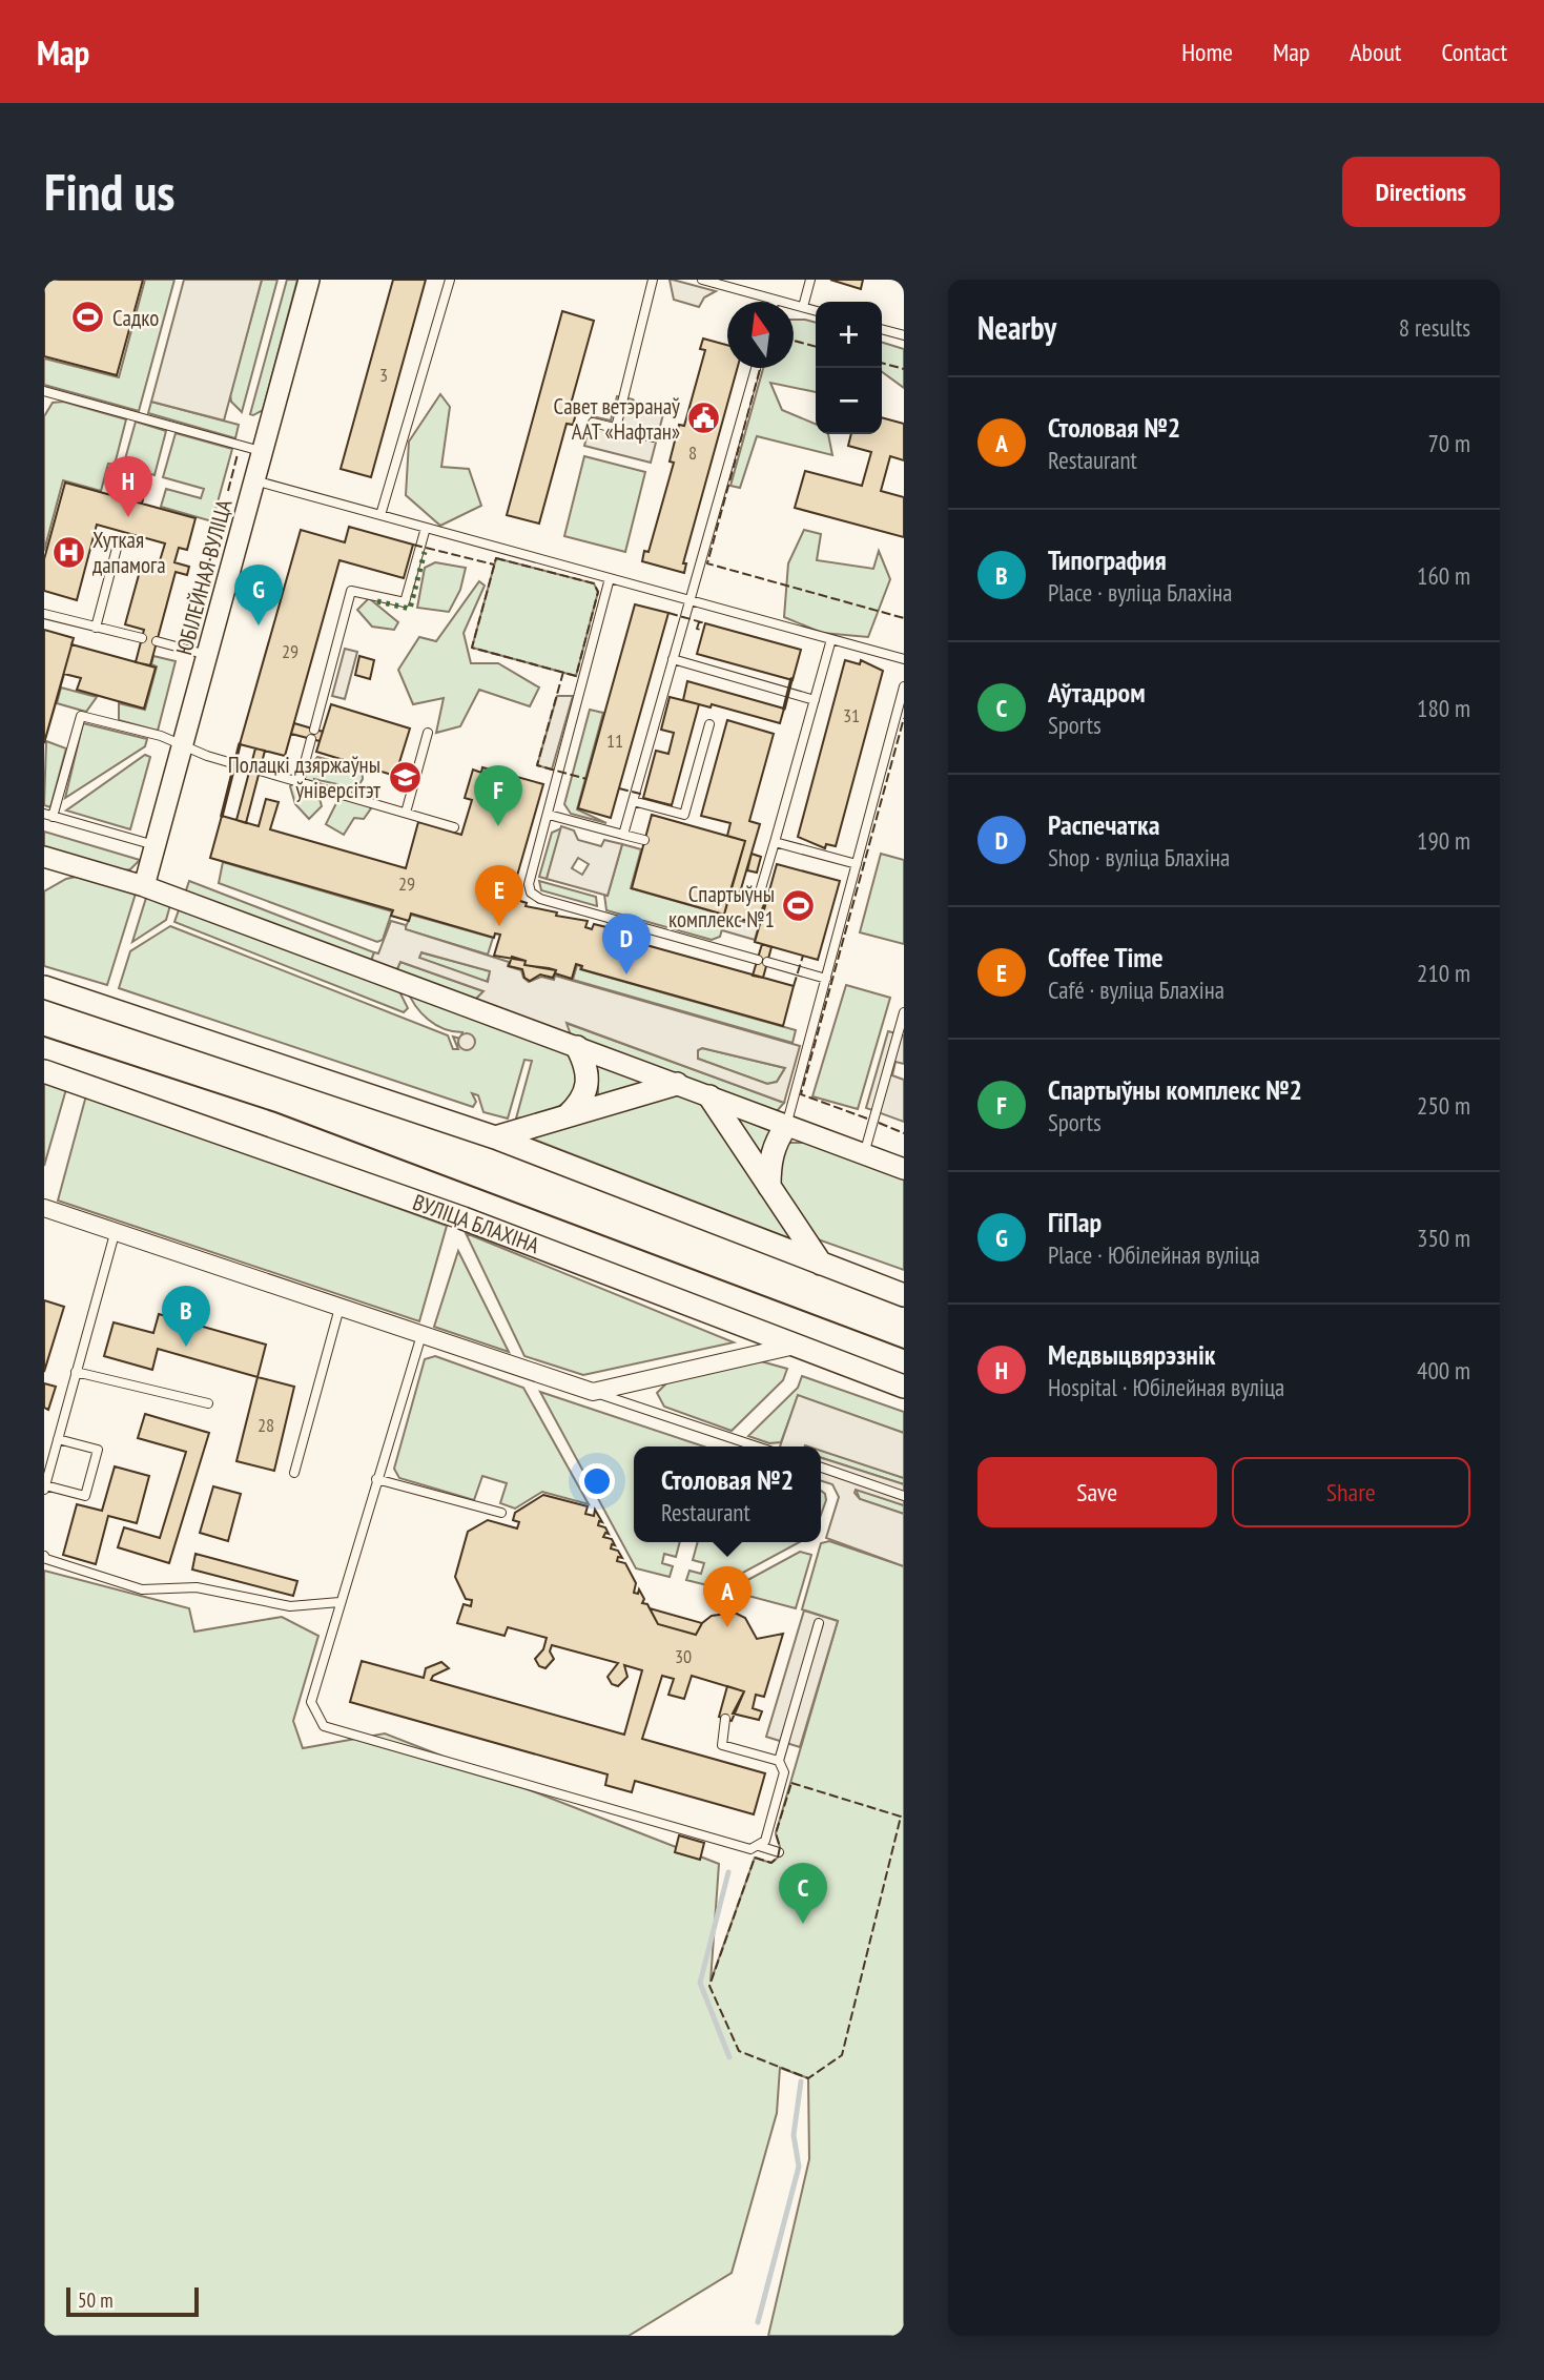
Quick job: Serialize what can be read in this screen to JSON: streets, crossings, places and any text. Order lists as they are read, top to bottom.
{
  "streets": {
    "main road": ["ВУЛІЦА БЛАХІНА"],
    "street": ["ЮБІЛЕЙНАЯ ВУЛІЦА"]
  },
  "places": {
    "sports": ["Садко", "Спартыўны комплекс №1"],
    "public building": ["Савет ветэранаў ААТ «Нафтан»"],
    "hospital": ["Хуткая дапамога"],
    "school or university": ["Полацкі дзяржаўны ўніверсітэт"]
  },
  "house_numbers": [
    "3",
    "8",
    "29",
    "31",
    "11",
    "29",
    "28",
    "30"
  ],
  "scale_bar": "50 m",
  "north": "top",
  "page": {
    "header": "Map",
    "nav": [
      "Home",
      "Map",
      "About",
      "Contact"
    ],
    "buttons": [
      "Directions",
      ["Save", "Share"]
    ],
    "title": "Find us",
    "heading": ["Nearby", "8 results"],
    "map_buttons": ["+", "−"],
    "list": [
      {
        "mark": "A",
        "name": "Столовая №2",
        "note": "Restaurant",
        "value": "70 m"
      },
      {
        "mark": "B",
        "name": "Типография",
        "note": "Place · вуліца Блахіна",
        "value": "160 m"
      },
      {
        "mark": "C",
        "name": "Аўтадром",
        "note": "Sports",
        "value": "180 m"
      },
      {
        "mark": "D",
        "name": "Распечатка",
        "note": "Shop · вуліца Блахіна",
        "value": "190 m"
      },
      {
        "mark": "E",
        "name": "Coffee Time",
        "note": "Café · вуліца Блахіна",
        "value": "210 m"
      },
      {
        "mark": "F",
        "name": "Спартыўны комплекс №2",
        "note": "Sports",
        "value": "250 m"
      },
      {
        "mark": "G",
        "name": "ГіПар",
        "note": "Place · Юбілейная вуліца",
        "value": "350 m"
      },
      {
        "mark": "H",
        "name": "Медвыцвярэзнік",
        "note": "Hospital · Юбілейная вуліца",
        "value": "400 m"
      }
    ],
    "pins": [
      "H",
      "G",
      "F",
      "E",
      "D",
      "B",
      "A",
      "C"
    ],
    "popup": ["Столовая №2", "Restaurant"],
    "scale": "50 m"
  }
}
